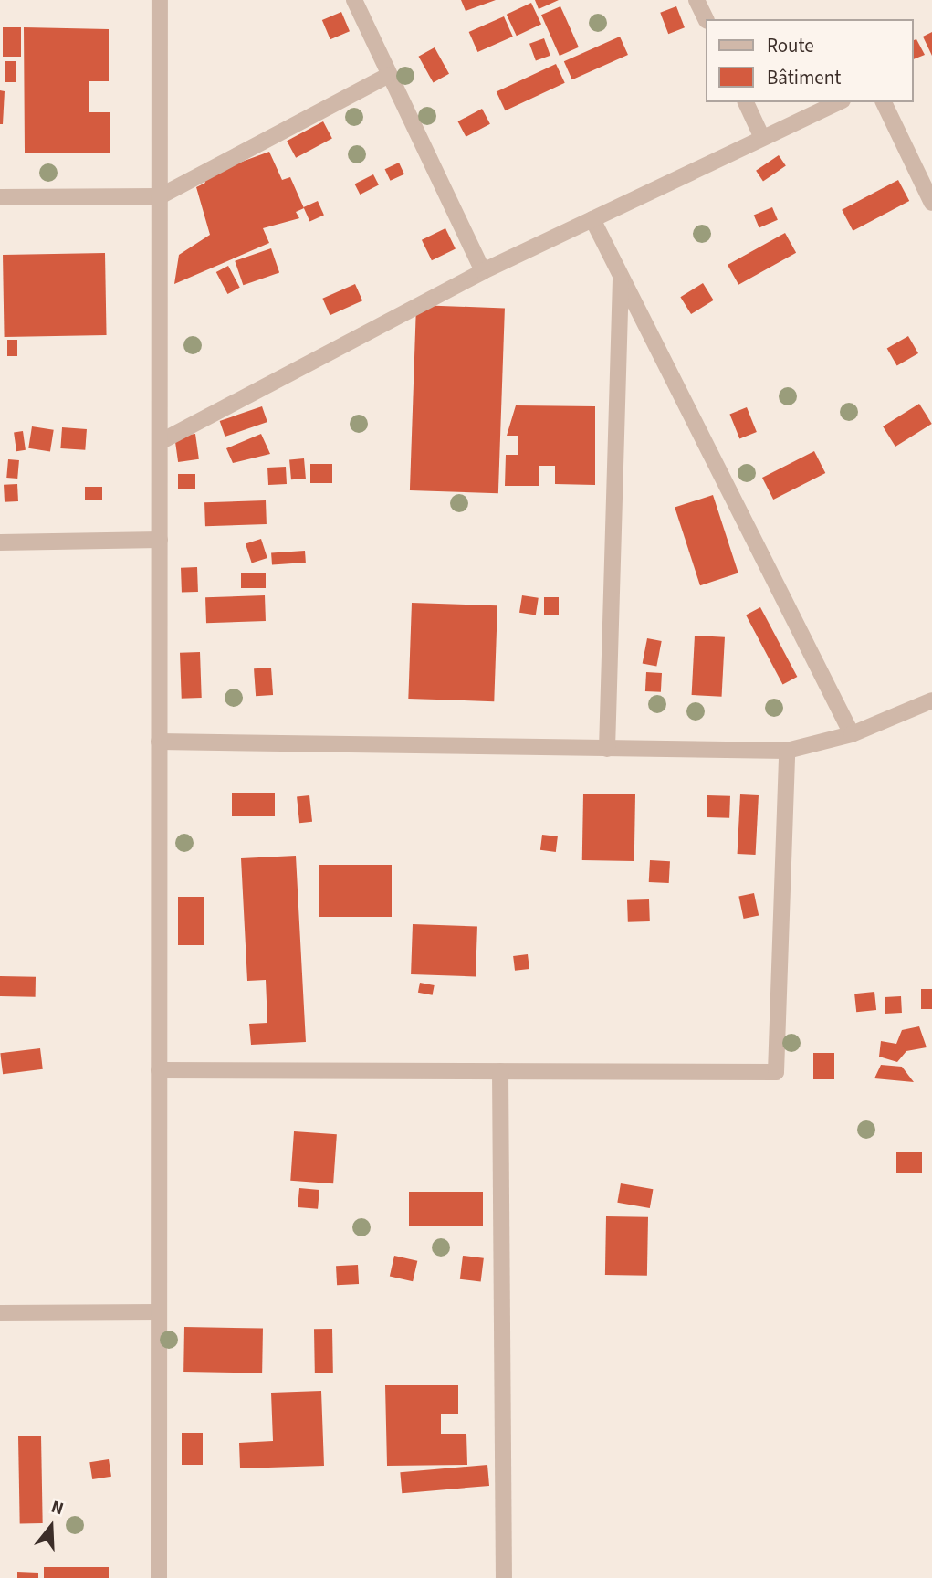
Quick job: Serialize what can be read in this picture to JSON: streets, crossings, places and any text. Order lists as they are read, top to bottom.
{
  "legend": ["Route", "Bâtiment"],
  "north": "top"
}
